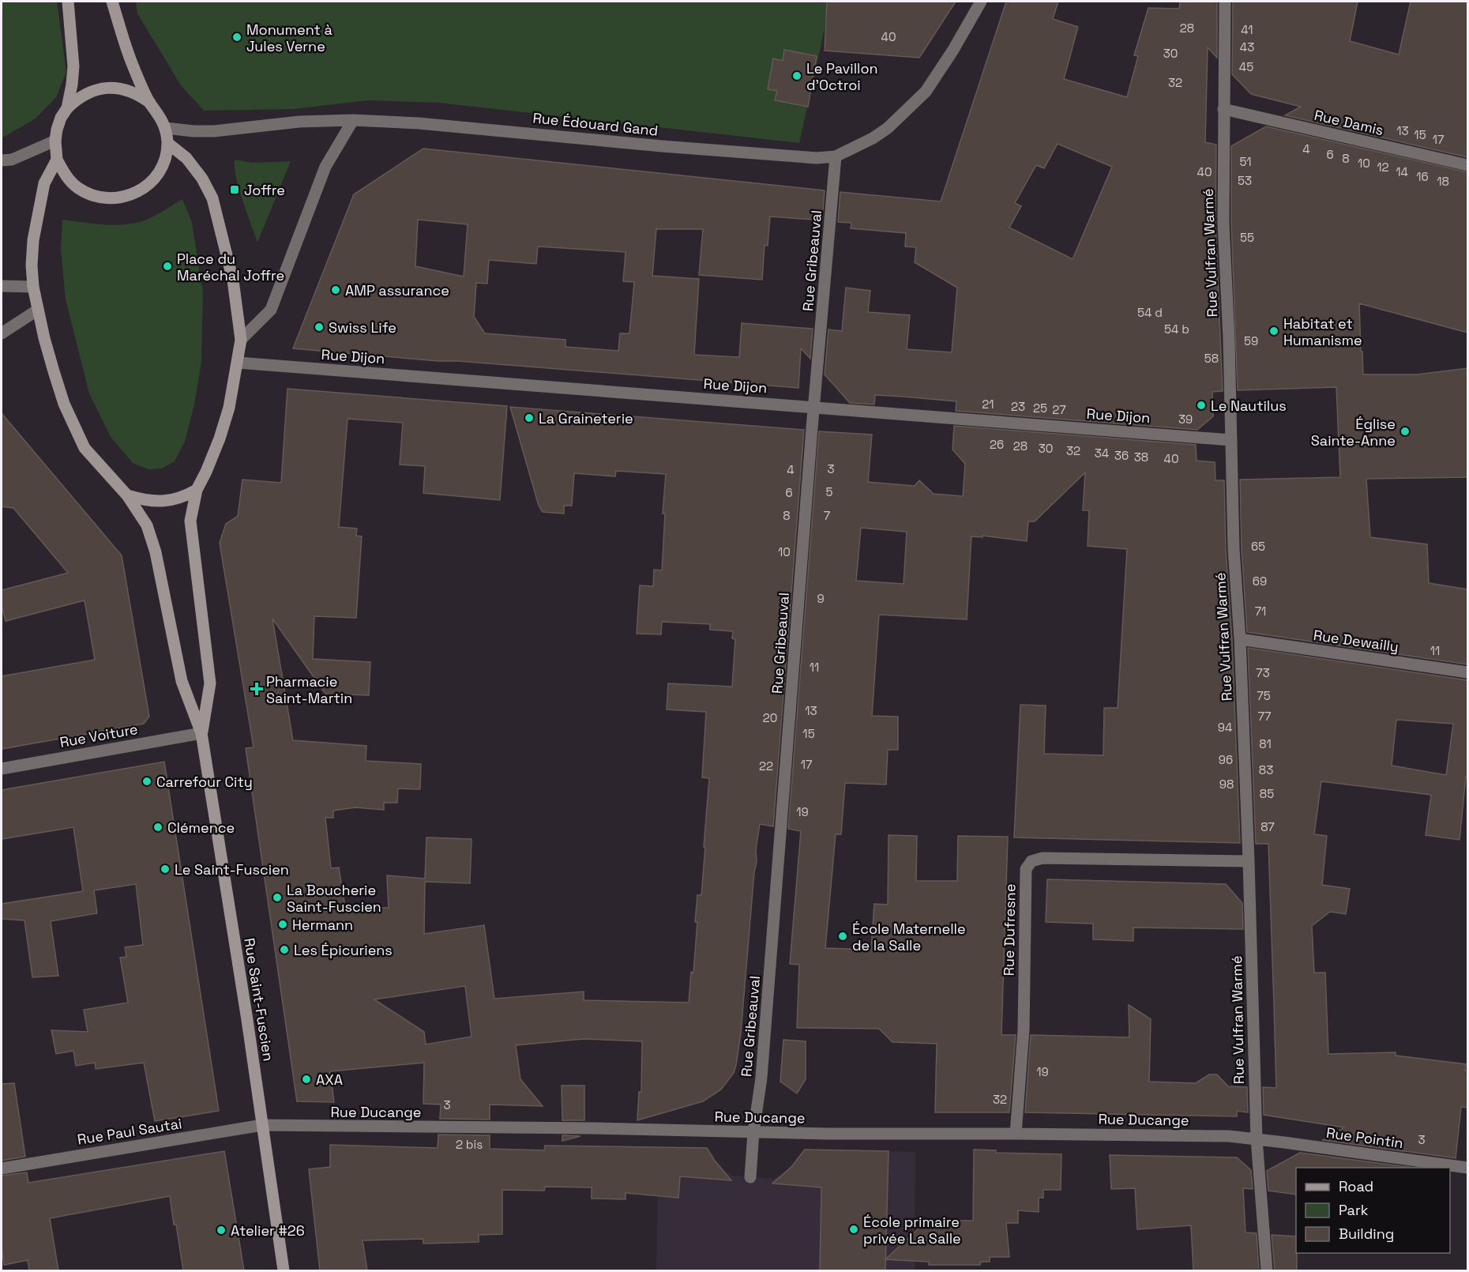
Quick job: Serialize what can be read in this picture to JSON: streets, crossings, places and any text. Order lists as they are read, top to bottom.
{
  "streets": {
    "main road": ["Rue Saint-Fuscien"],
    "street": [
      "Rue Damis",
      "Rue Édouard Gand",
      "Rue Vulfran Warmé",
      "Rue Gribeauval",
      "Rue Dijon",
      "Rue Dewailly",
      "Rue Voiture",
      "Rue Dufresne",
      "Rue Ducange",
      "Rue Paul Sautai",
      "Rue Pointin"
    ]
  },
  "crossings": [
    ["Rue Damis", "Rue Vulfran Warmé"],
    ["Rue Édouard Gand", "Rue Gribeauval"],
    ["Rue Vulfran Warmé", "Rue Dijon"],
    ["Rue Vulfran Warmé", "Rue Dewailly"],
    ["Rue Vulfran Warmé", "Rue Dufresne"],
    ["Rue Vulfran Warmé", "Rue Ducange"],
    ["Rue Vulfran Warmé", "Rue Pointin"],
    ["Rue Gribeauval", "Rue Dijon"],
    ["Rue Gribeauval", "Rue Ducange"],
    ["Rue Voiture", "Rue Saint-Fuscien"],
    ["Rue Dufresne", "Rue Ducange"],
    ["Rue Saint-Fuscien", "Rue Ducange"],
    ["Rue Saint-Fuscien", "Rue Paul Sautai"],
    ["Rue Ducange", "Rue Paul Sautai"],
    ["Rue Ducange", "Rue Pointin"]
  ],
  "places": {
    "other": [
      "Monument à Jules Verne",
      "Le Pavillon d'Octroi",
      "Place du Maréchal Joffre",
      "AMP assurance",
      "Swiss Life",
      "Habitat et Humanisme",
      "Le Nautilus",
      "La Graineterie",
      "Église Sainte-Anne",
      "Carrefour City",
      "Clémence",
      "Le Saint-Fuscien",
      "La Boucherie Saint-Fuscien",
      "Hermann",
      "École Maternelle de la Salle",
      "Les Épicuriens",
      "AXA",
      "École primaire privée La Salle",
      "Atelier #26"
    ],
    "transit": ["Joffre"],
    "health": ["Pharmacie Saint-Martin"]
  },
  "house_numbers": [
    "28",
    "41",
    "40",
    "43",
    "30",
    "45",
    "32",
    "13",
    "15",
    "17",
    "4",
    "6",
    "8",
    "51",
    "10",
    "12",
    "40",
    "14",
    "16",
    "53",
    "18",
    "55",
    "54 d",
    "54 b",
    "59",
    "58",
    "21",
    "23",
    "25",
    "27",
    "39",
    "26",
    "28",
    "30",
    "32",
    "34",
    "36",
    "38",
    "40",
    "3",
    "4",
    "5",
    "6",
    "8",
    "7",
    "65",
    "10",
    "69",
    "9",
    "71",
    "11",
    "11",
    "73",
    "75",
    "13",
    "77",
    "20",
    "94",
    "15",
    "81",
    "96",
    "17",
    "22",
    "83",
    "98",
    "85",
    "19",
    "87",
    "19",
    "32",
    "3",
    "3",
    "2 bis"
  ],
  "legend": ["Road", "Park", "Building"]
}
